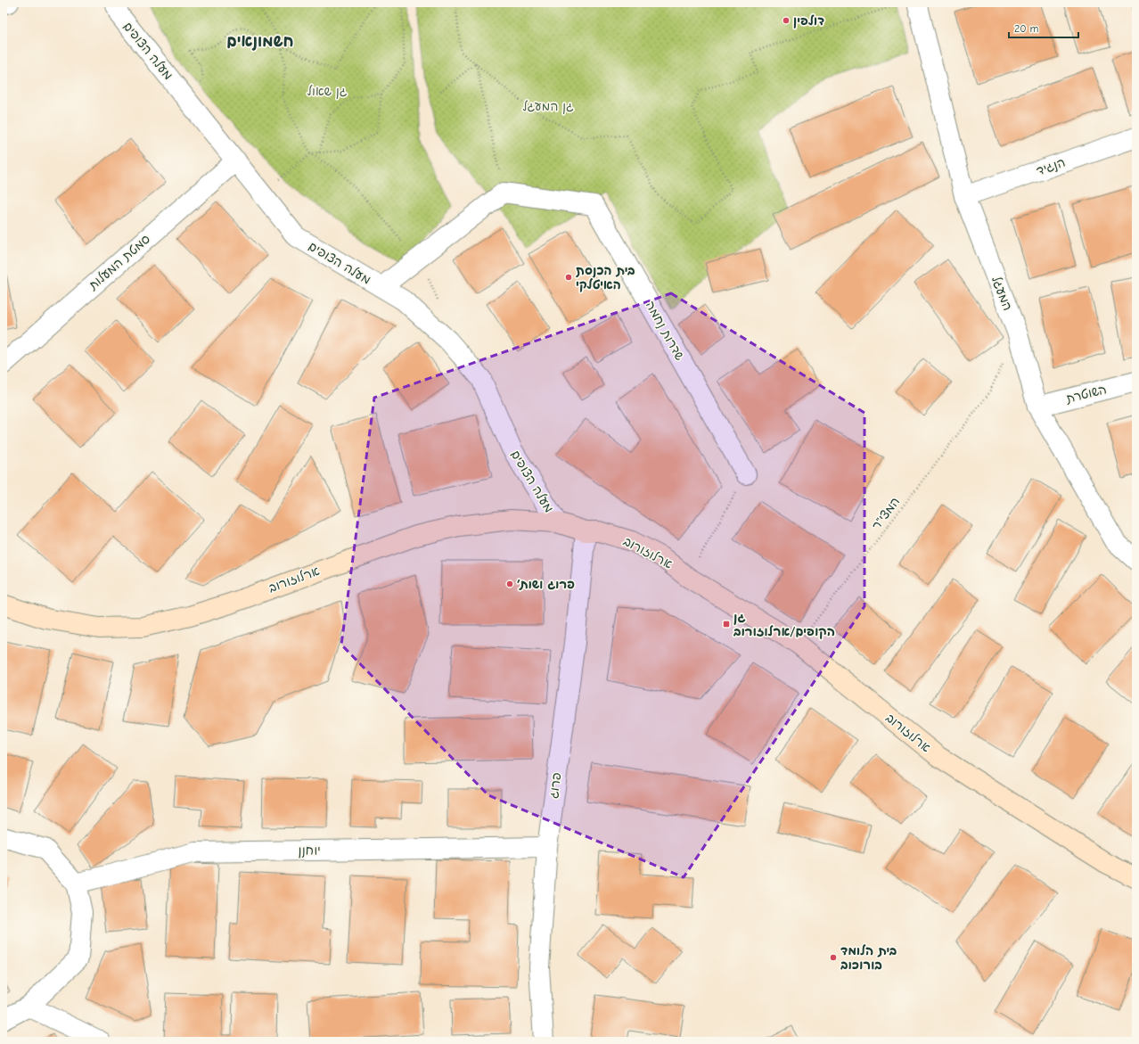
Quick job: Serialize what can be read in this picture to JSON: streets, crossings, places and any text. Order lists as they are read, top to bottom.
{
  "streets": {
    "street": [
      "מעלה הצופים",
      "הנגיד",
      "סמטת המעלות",
      "המעגל",
      "שדרות נחמה",
      "השוטרת",
      "ארלוזורוב",
      "פרוג",
      "יוחנן"
    ],
    "path": ["המצי\"ר"]
  },
  "crossings": [
    ["מעלה הצופים", "סמטת המעלות"],
    ["מעלה הצופים", "ארלוזורוב"],
    ["הנגיד", "המעגל"],
    ["המעגל", "השוטרת"],
    ["המצי\"ר", "ארלוזורוב"],
    ["ארלוזורוב", "פרוג"],
    ["פרוג", "יוחנן"]
  ],
  "districts": ["חשמונאים"],
  "parks": ["גן שאול", "גן המעגל"],
  "places": {
    "other": [
      "דולפין",
      "בית הכנסת האיטלקי",
      "פרוג ושות׳",
      "בית הלומד בורוכוב"
    ],
    "transit": ["גן הקופים/ארלוזורוב"]
  },
  "scale_bar": "20 m"
}
